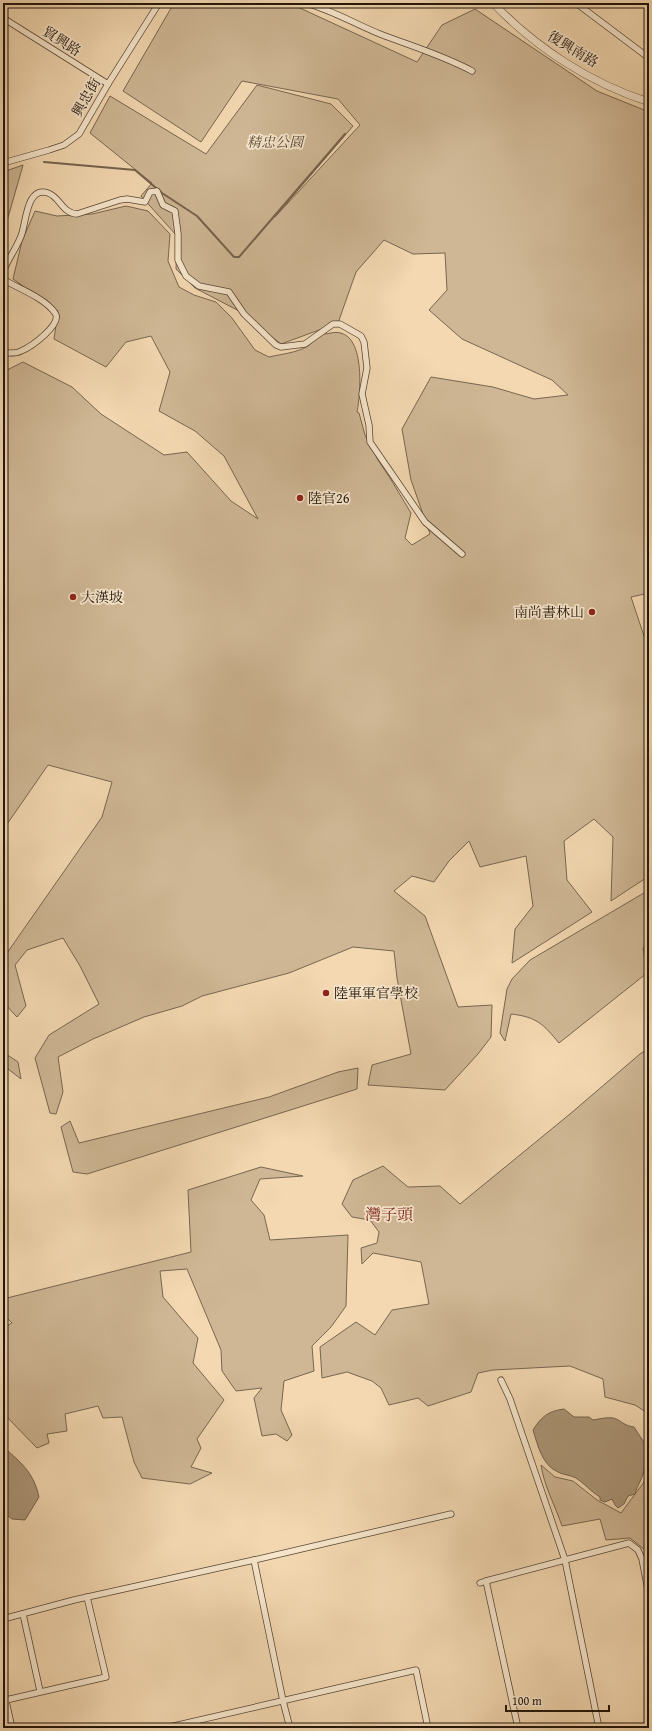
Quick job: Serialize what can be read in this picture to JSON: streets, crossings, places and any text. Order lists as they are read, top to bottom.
{
  "streets": {
    "street": ["貿興路", "復興南路", "興忠街"]
  },
  "crossings": [
    ["貿興路", "興忠街"]
  ],
  "districts": ["灣子頭"],
  "parks": ["精忠公園"],
  "places": [
    "陸官26",
    "大漢坡",
    "南尚書林山",
    "陸軍軍官學校"
  ],
  "scale_bar": "100 m"
}
